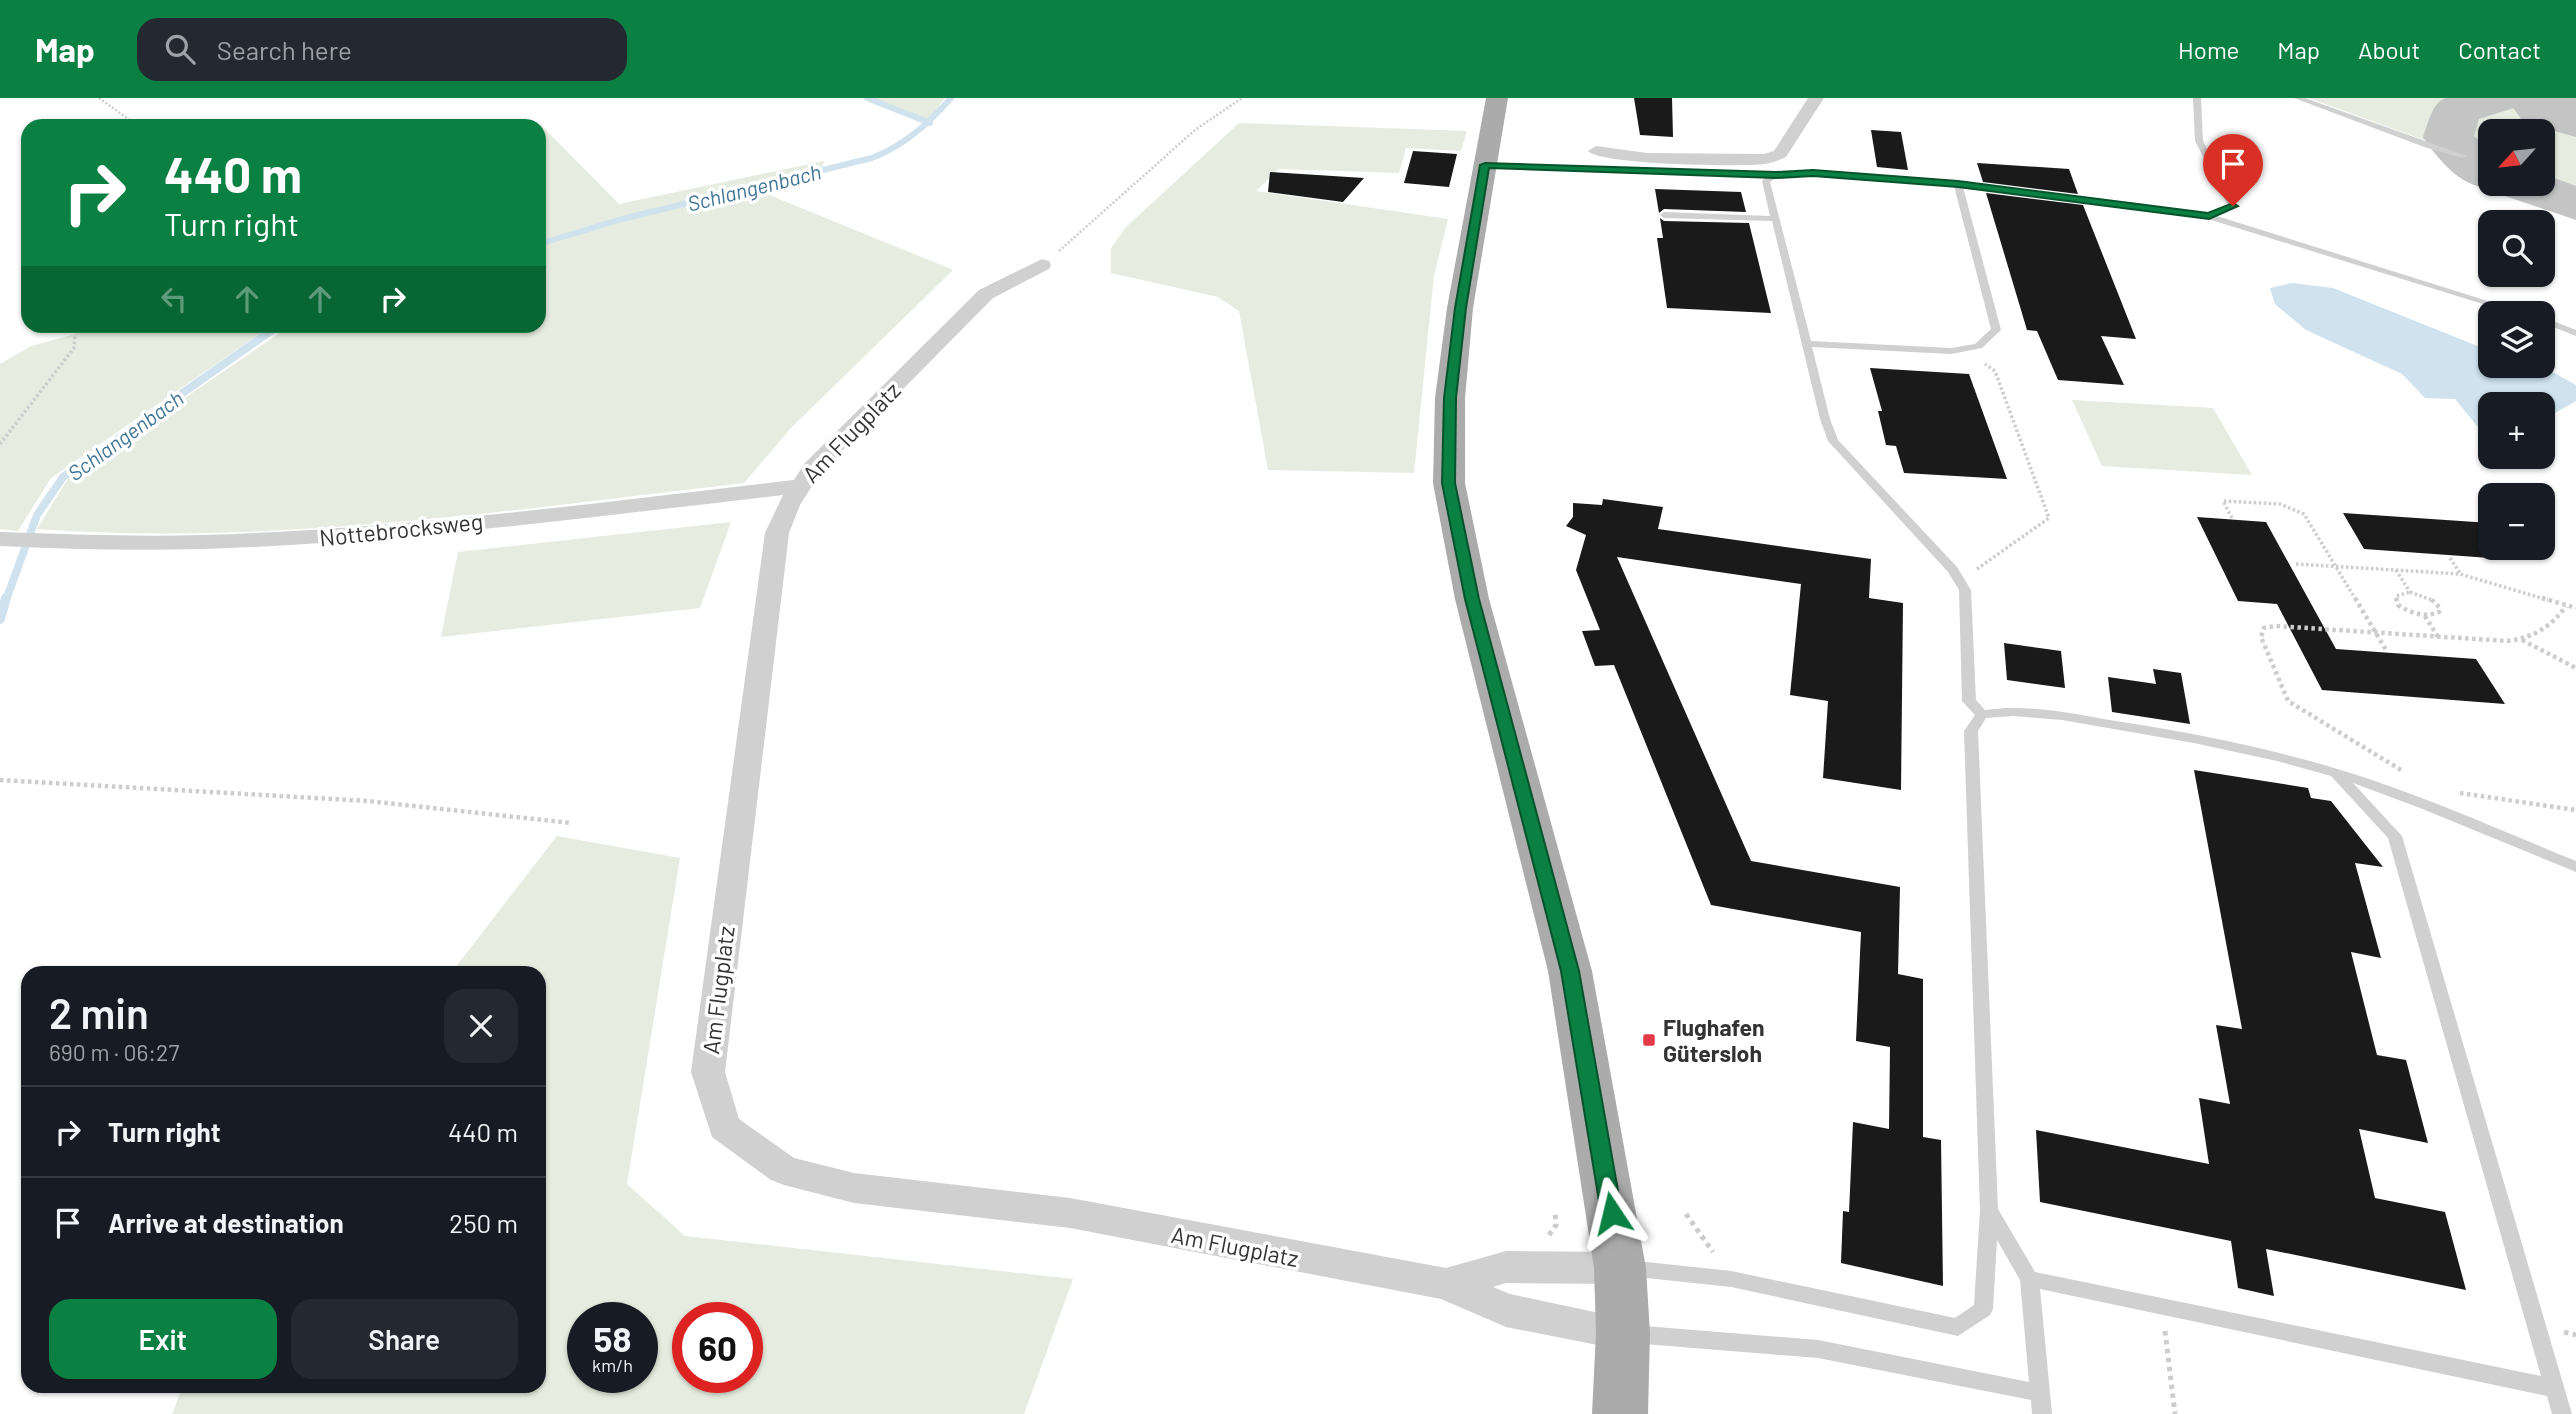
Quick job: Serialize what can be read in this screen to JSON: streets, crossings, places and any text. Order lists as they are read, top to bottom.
{
  "streets": {
    "street": ["Am Flugplatz", "Nottebrocksweg"]
  },
  "crossings": [
    ["Am Flugplatz", "Nottebrocksweg"]
  ],
  "water": ["Schlangenbach"],
  "places": {
    "transit": ["Flughafen Gütersloh"]
  },
  "north": "bottom left",
  "page": {
    "header": "Map",
    "search": "Search here",
    "nav": [
      "Home",
      "Map",
      "About",
      "Contact"
    ],
    "map_buttons": ["+", "−"],
    "turn": ["440 m", "Turn right"],
    "heading": ["2 min", "690 m · 06:27"],
    "list": [
      {
        "name": "Turn right",
        "value": "440 m"
      },
      {
        "name": "Arrive at destination",
        "value": "250 m"
      }
    ],
    "buttons": ["Exit", "Share"],
    "speed": "58 km/h",
    "limit": "60"
  }
}
